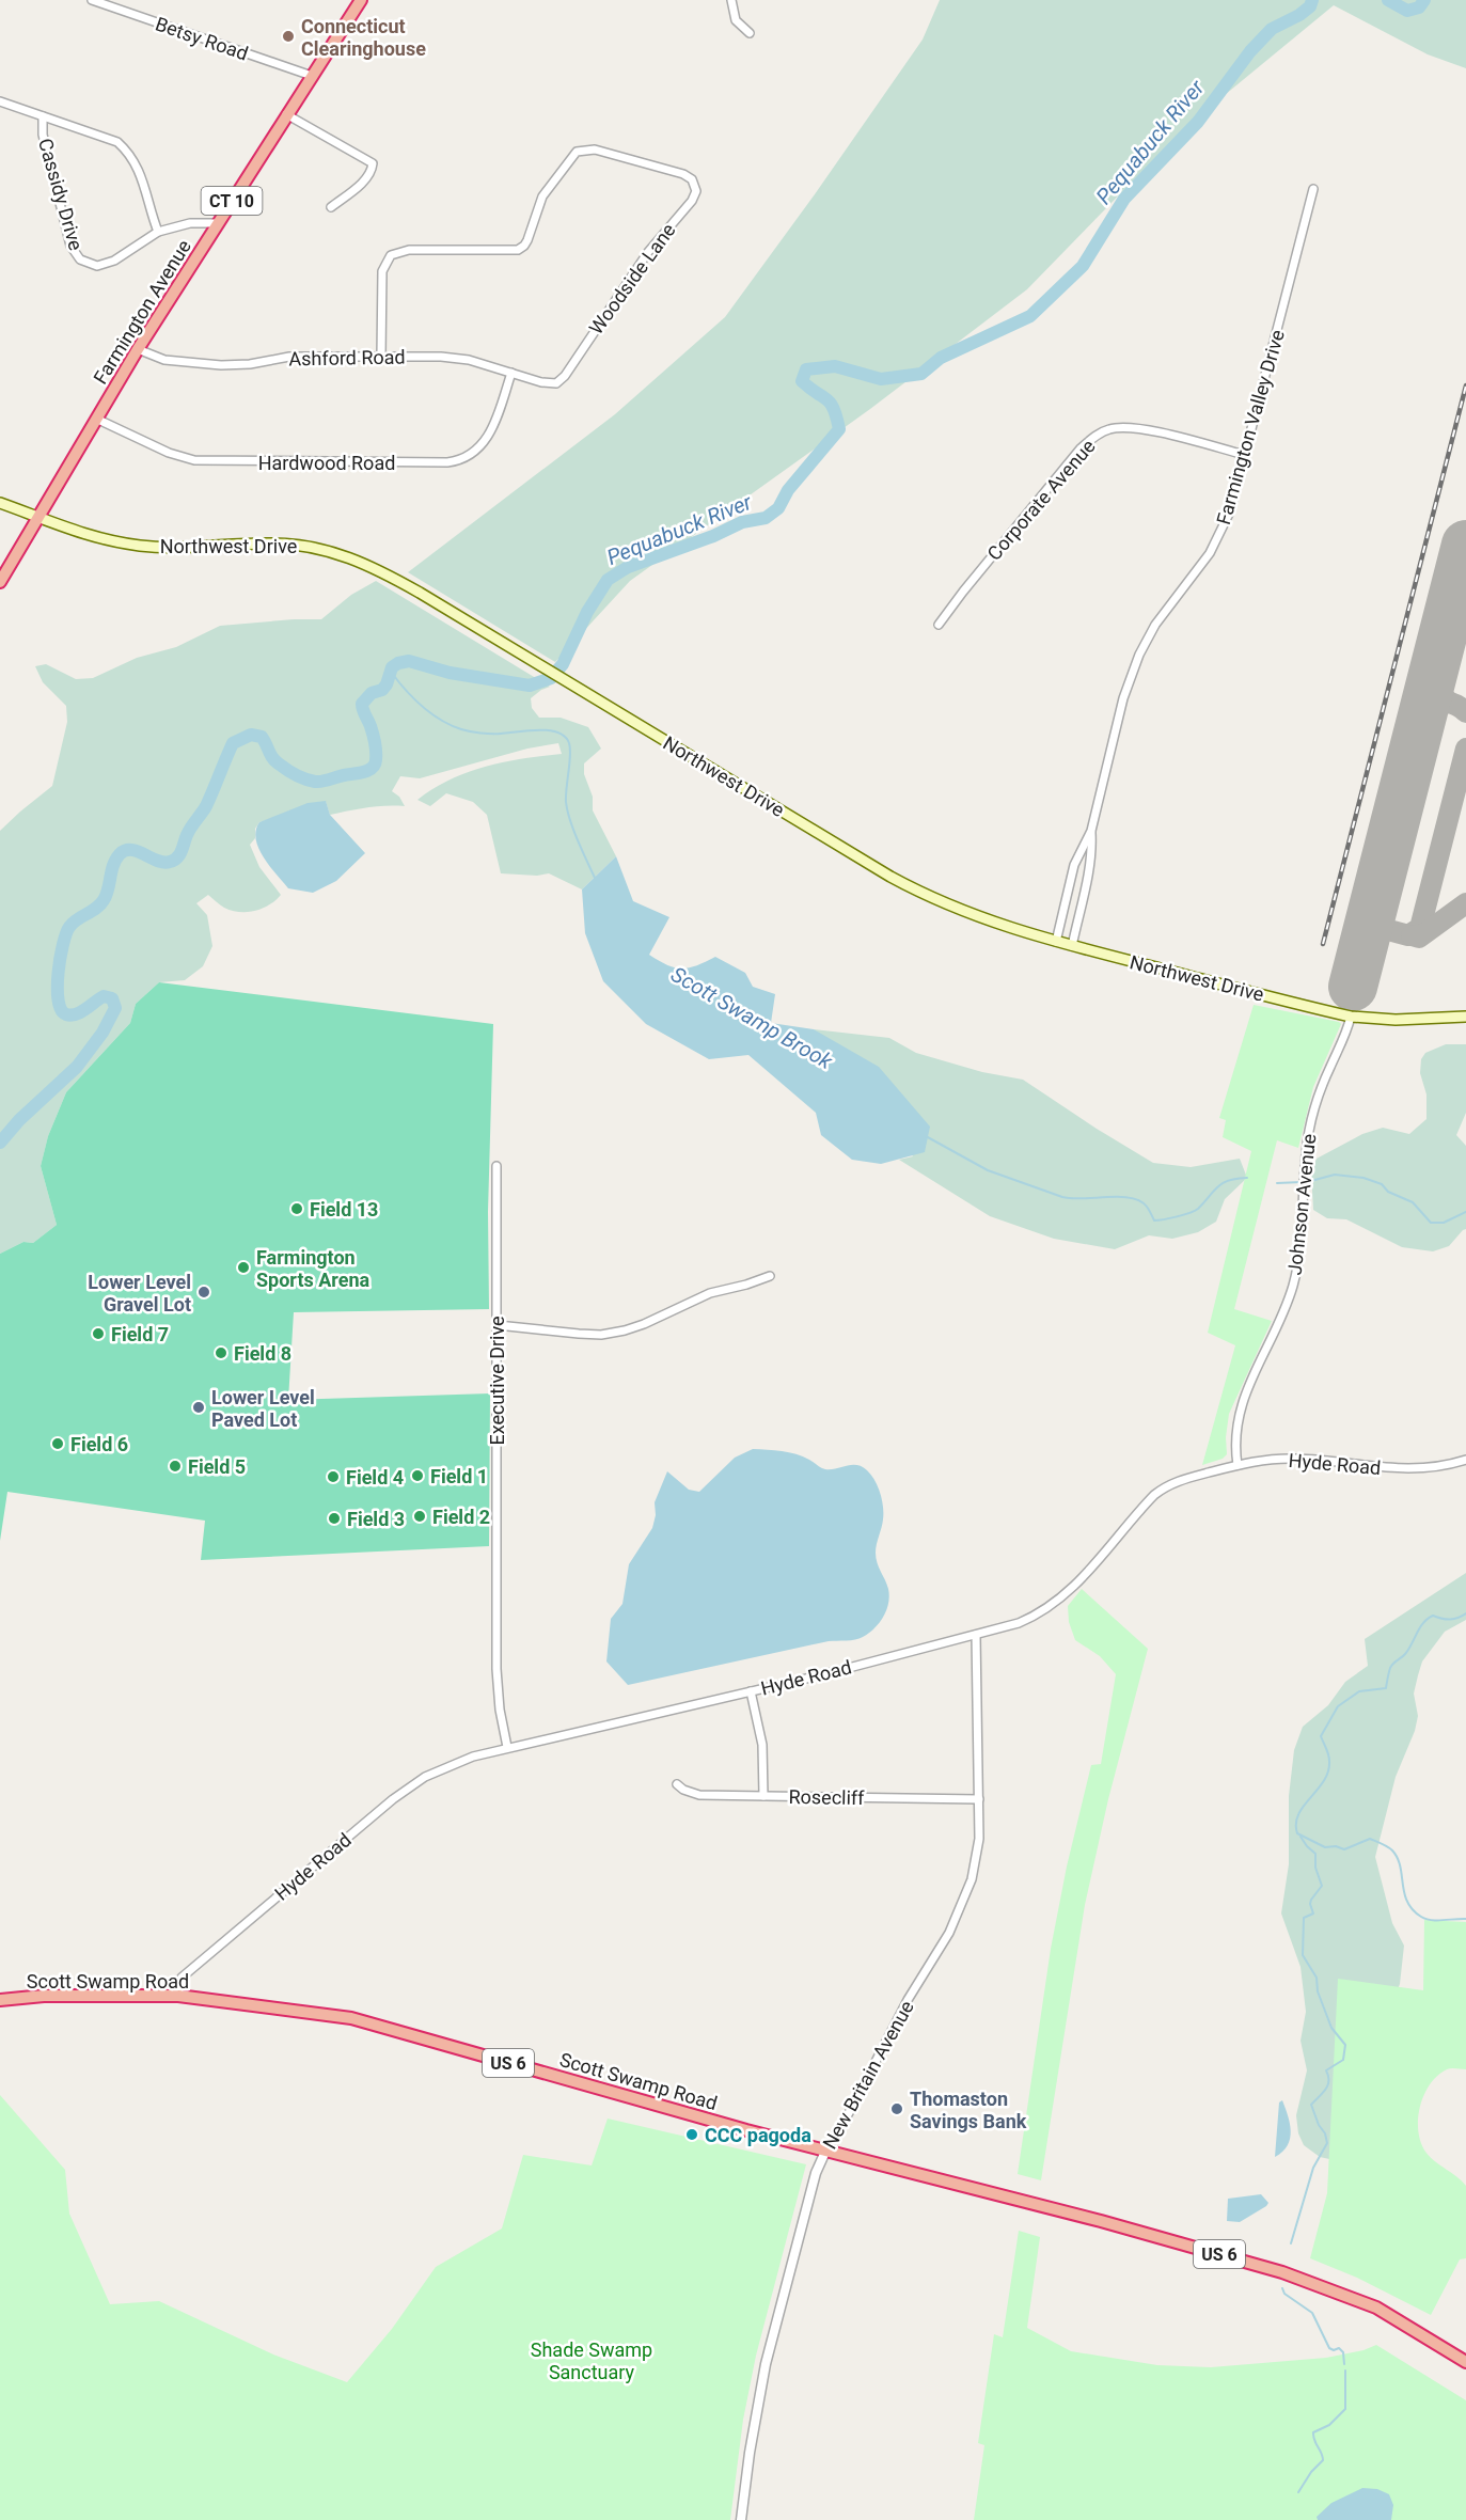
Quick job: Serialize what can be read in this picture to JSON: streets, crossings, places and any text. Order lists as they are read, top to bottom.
{
  "streets": {
    "highway": [
      "CT 10",
      "Farmington Avenue",
      "Scott Swamp Road",
      "US 6"
    ],
    "main road": ["Northwest Drive"],
    "street": [
      "Betsy Road",
      "Cassidy Drive",
      "Woodside Lane",
      "Ashford Road",
      "Farmington Valley Drive",
      "Hardwood Road",
      "Corporate Avenue",
      "Johnson Avenue",
      "Executive Drive",
      "Hyde Road",
      "Rosecliff",
      "New Britain Avenue"
    ]
  },
  "crossings": [
    ["Betsy Road", "Farmington Avenue"],
    ["Cassidy Drive", "Farmington Avenue"],
    ["Woodside Lane", "Ashford Road"],
    ["Farmington Avenue", "Ashford Road"],
    ["Farmington Avenue", "Hardwood Road"],
    ["Farmington Avenue", "Northwest Drive"],
    ["Ashford Road", "Hardwood Road"],
    ["Farmington Valley Drive", "Corporate Avenue"],
    ["Farmington Valley Drive", "Northwest Drive"],
    ["Northwest Drive", "Johnson Avenue"],
    ["Johnson Avenue", "Hyde Road"],
    ["Executive Drive", "Hyde Road"],
    ["Hyde Road", "Scott Swamp Road"],
    ["Hyde Road", "New Britain Avenue"],
    ["Rosecliff", "New Britain Avenue"],
    ["Scott Swamp Road", "New Britain Avenue"]
  ],
  "water": ["Pequabuck River", "Scott Swamp Brook"],
  "parks": ["Shade Swamp Sanctuary"],
  "places": [
    "Connecticut Clearinghouse",
    "Field 13",
    "Farmington Sports Arena",
    "Lower Level Gravel Lot",
    "Field 7",
    "Field 8",
    "Lower Level Paved Lot",
    "Field 6",
    "Field 5",
    "Field 1",
    "Field 4",
    "Field 2",
    "Field 3",
    "Thomaston Savings Bank",
    "CCC pagoda"
  ]
}
